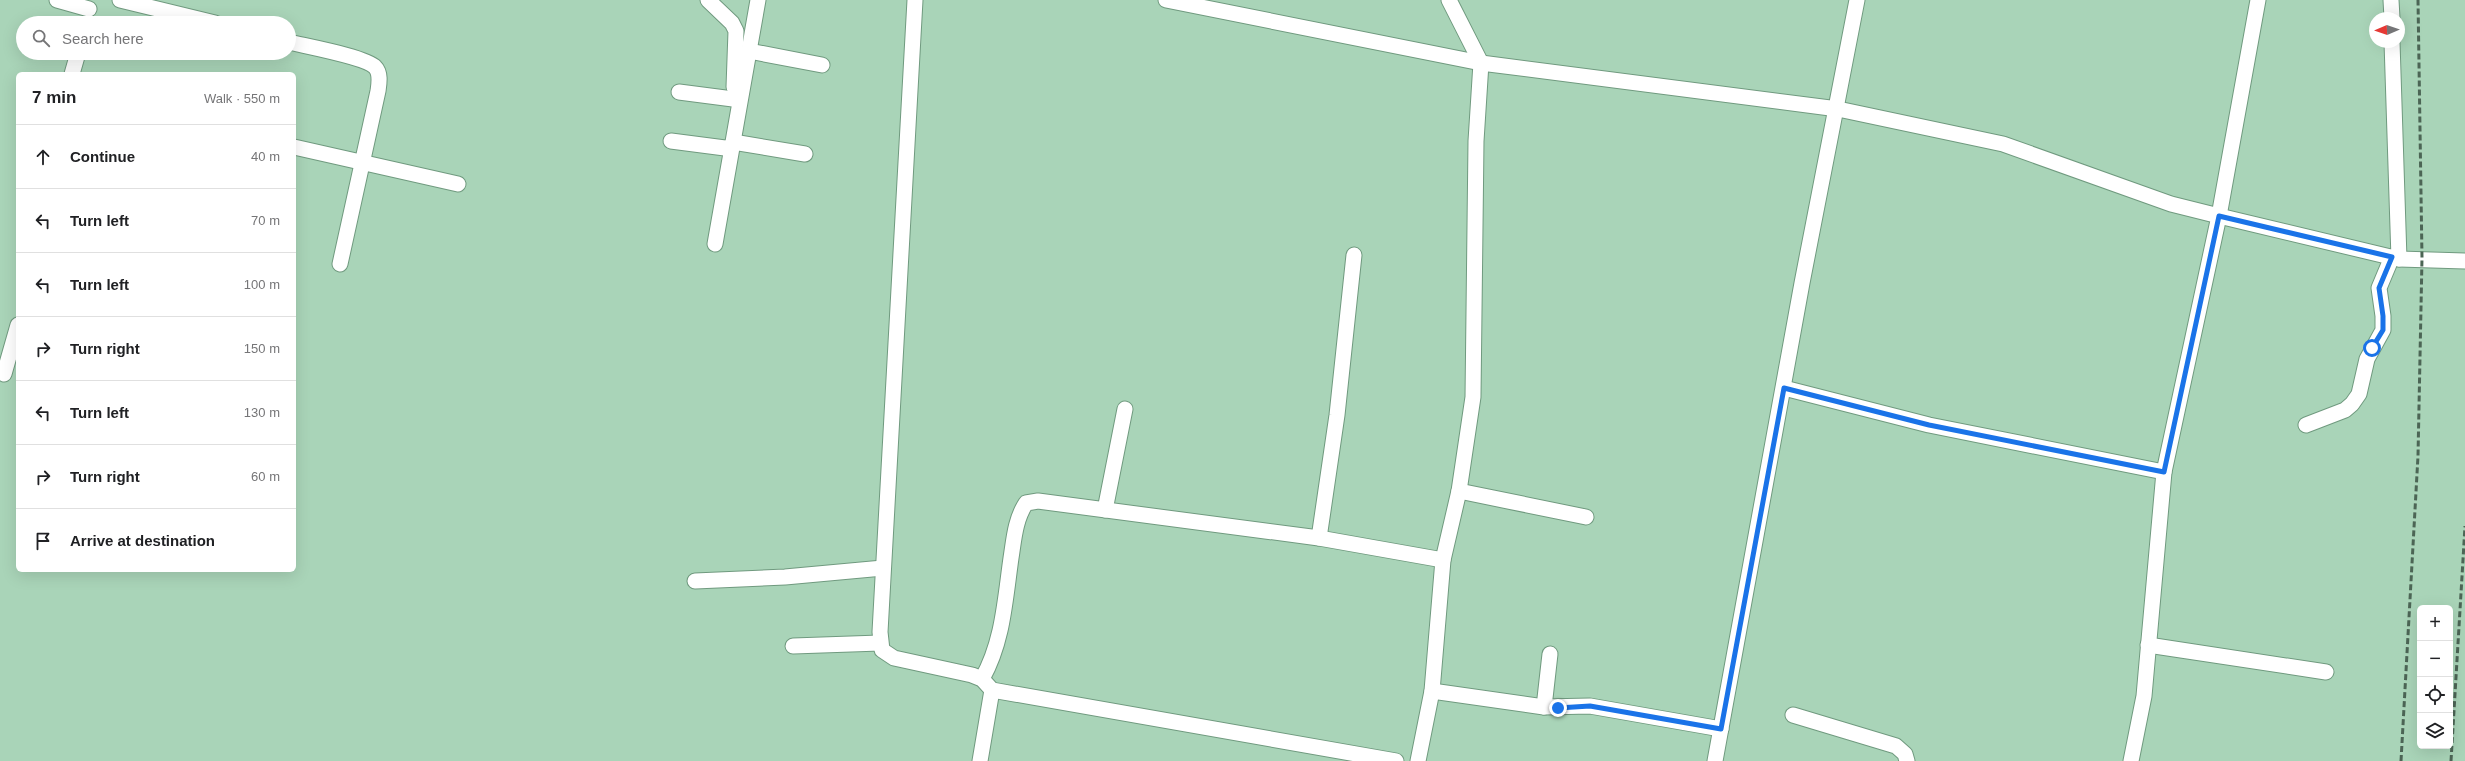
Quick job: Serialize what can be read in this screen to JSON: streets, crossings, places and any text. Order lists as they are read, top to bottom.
{
  "north": "left",
  "page": {
    "search": "Search here",
    "heading": ["7 min", "Walk · 550 m"],
    "list": [
      ["Continue", "40 m"],
      ["Turn left", "70 m"],
      ["Turn left", "100 m"],
      ["Turn right", "150 m"],
      ["Turn left", "130 m"],
      ["Turn right", "60 m"],
      "Arrive at destination"
    ],
    "map_buttons": ["+", "−"]
  }
}
